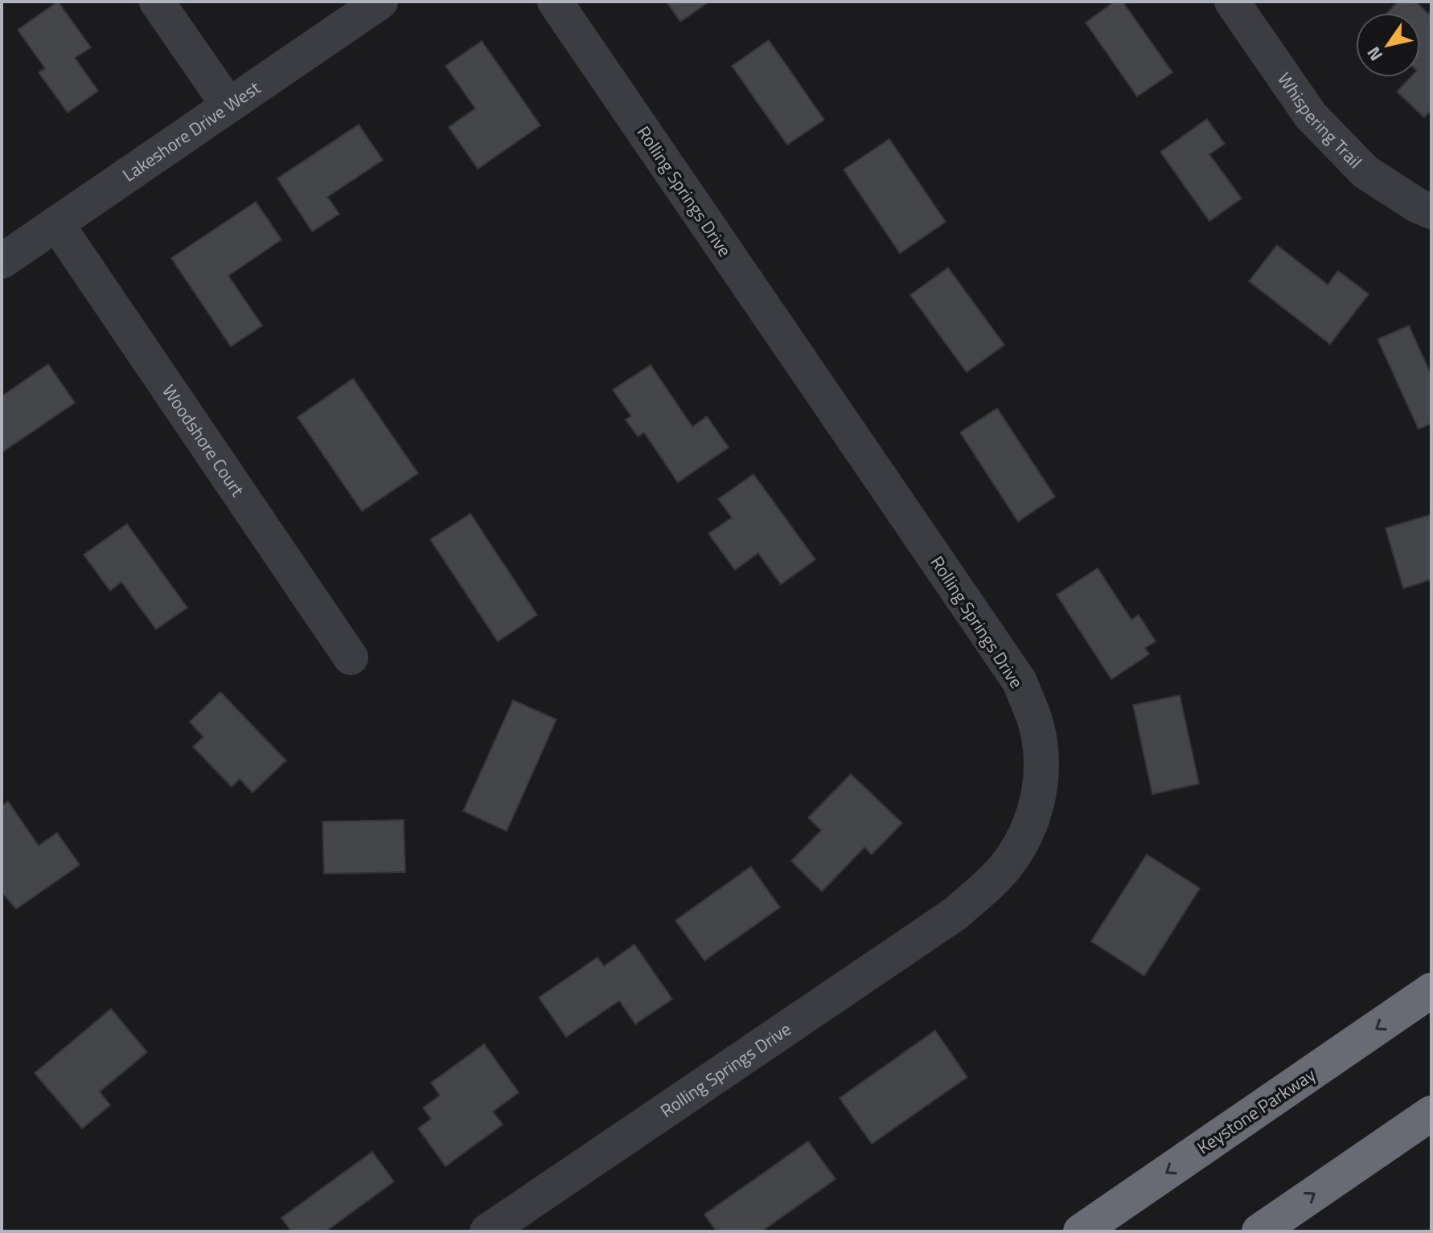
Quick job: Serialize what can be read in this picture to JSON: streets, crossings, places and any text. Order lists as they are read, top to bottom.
{
  "streets": {
    "highway": ["Keystone Parkway"],
    "street": [
      "Whispering Trail",
      "Lakeshore Drive West",
      "Rolling Springs Drive",
      "Woodshore Court"
    ]
  },
  "crossings": [
    ["Lakeshore Drive West", "Woodshore Court"]
  ],
  "north": "bottom left"
}
